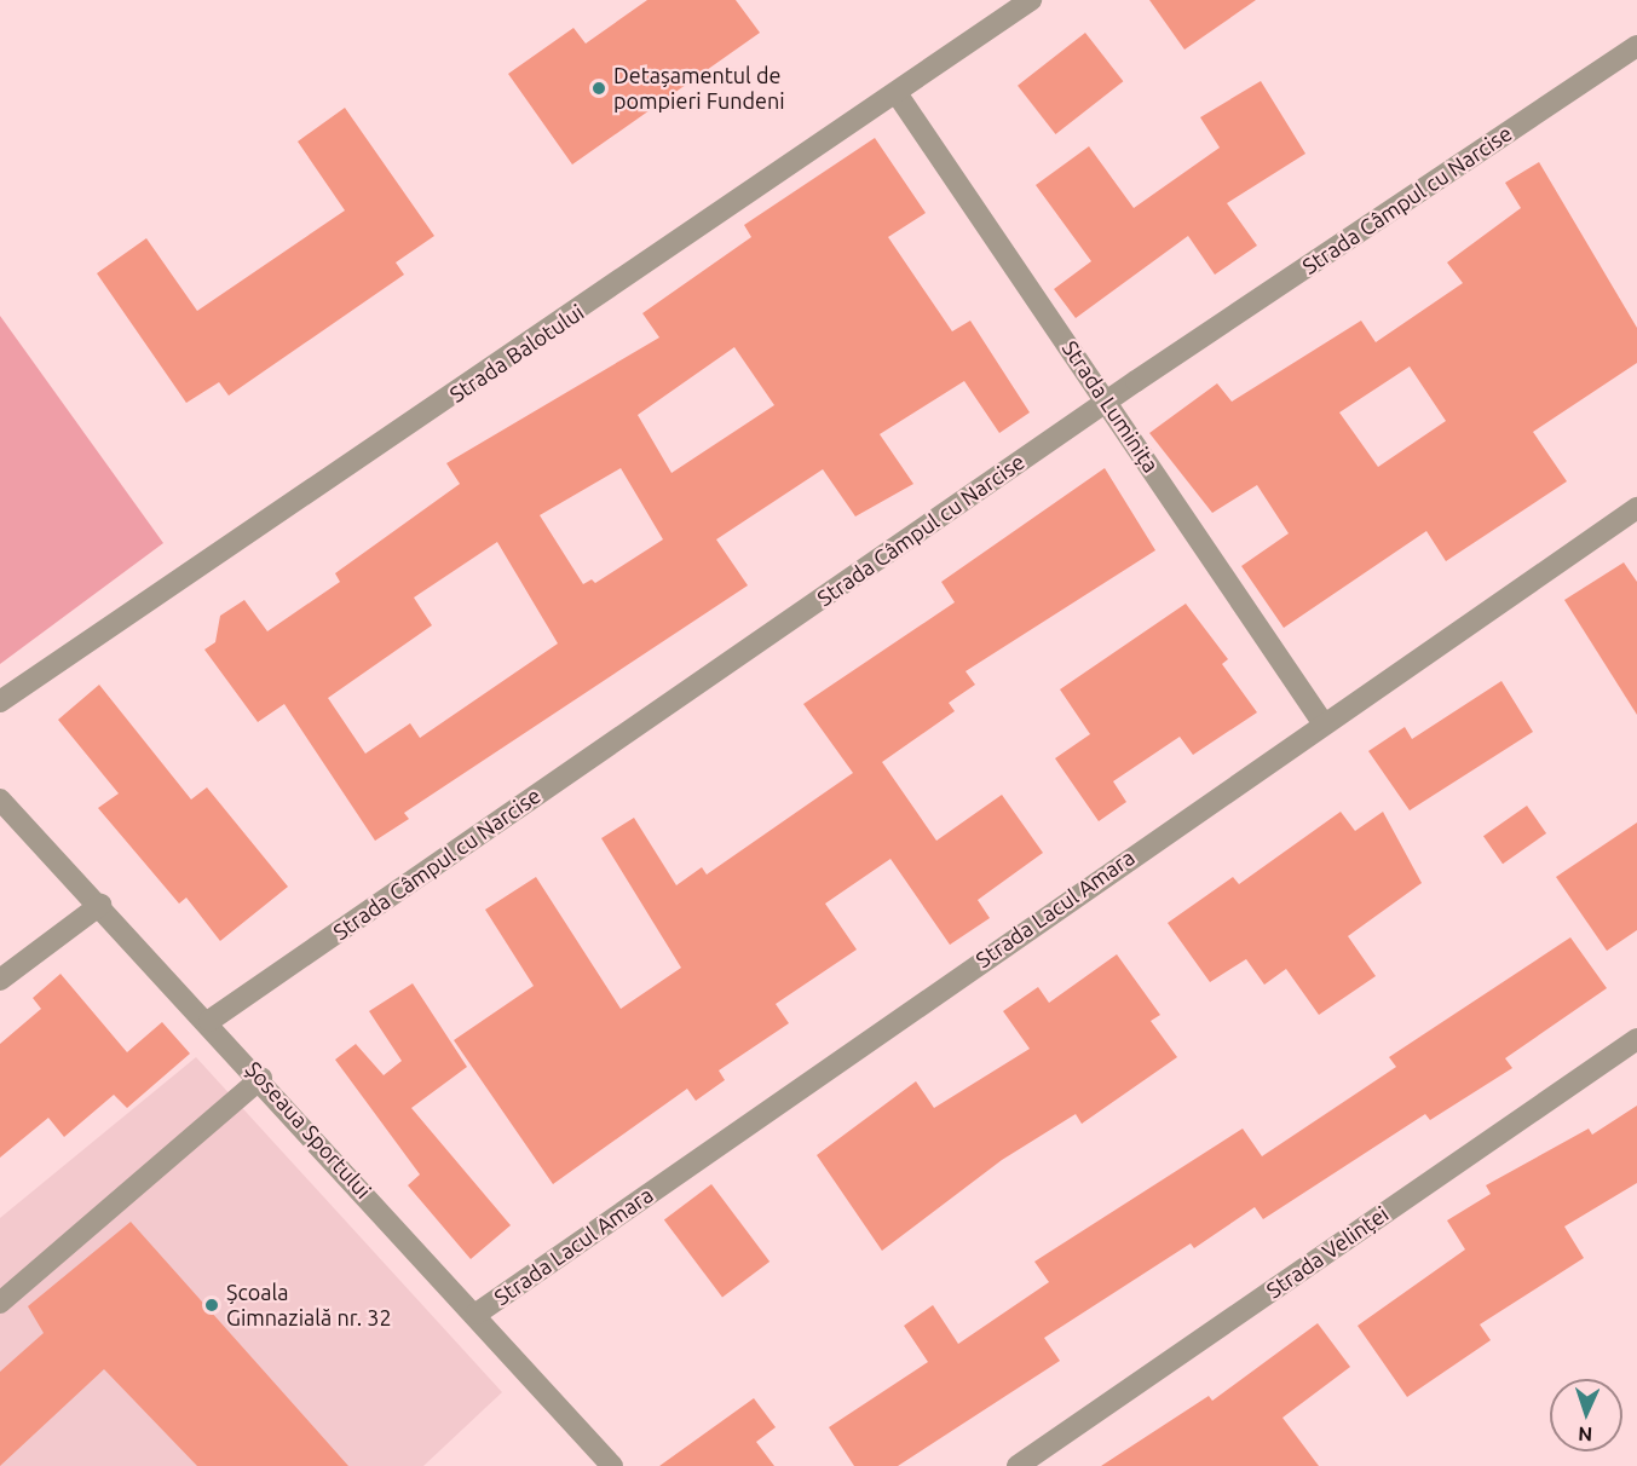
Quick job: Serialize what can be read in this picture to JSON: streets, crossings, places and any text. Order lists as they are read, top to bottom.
{
  "streets": {
    "street": [
      "Strada Câmpul cu Narcise",
      "Strada Balotului",
      "Strada Luminița",
      "Strada Lacul Amara",
      "Șoseaua Sportului",
      "Strada Velinței"
    ]
  },
  "crossings": [
    ["Strada Câmpul cu Narcise", "Strada Luminița"],
    ["Strada Câmpul cu Narcise", "Șoseaua Sportului"],
    ["Strada Balotului", "Strada Luminița"],
    ["Strada Luminița", "Strada Lacul Amara"],
    ["Strada Lacul Amara", "Șoseaua Sportului"]
  ],
  "places": ["Detașamentul de pompieri Fundeni", "Școala Gimnazială nr. 32"],
  "north": "bottom"
}
